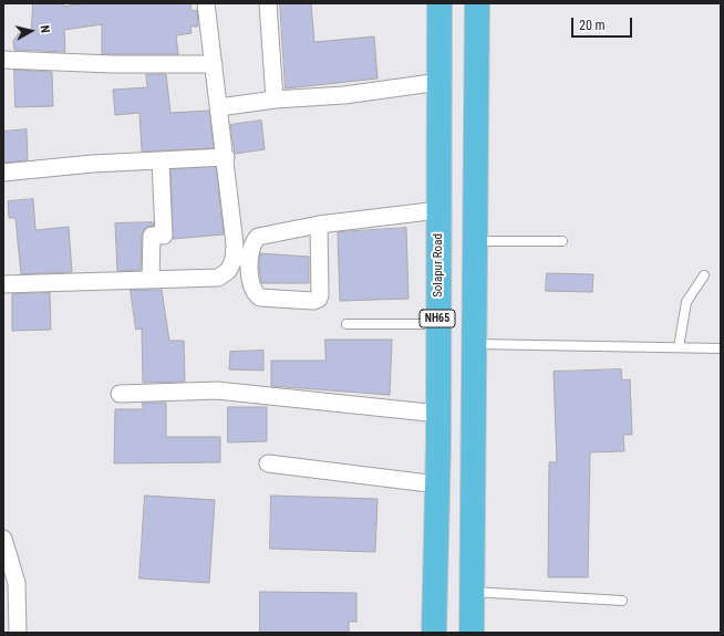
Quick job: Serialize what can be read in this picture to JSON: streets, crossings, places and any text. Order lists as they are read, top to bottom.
{
  "streets": {
    "highway": ["Solapur Road", "NH65"]
  },
  "scale_bar": "20 m",
  "north": "right"
}
